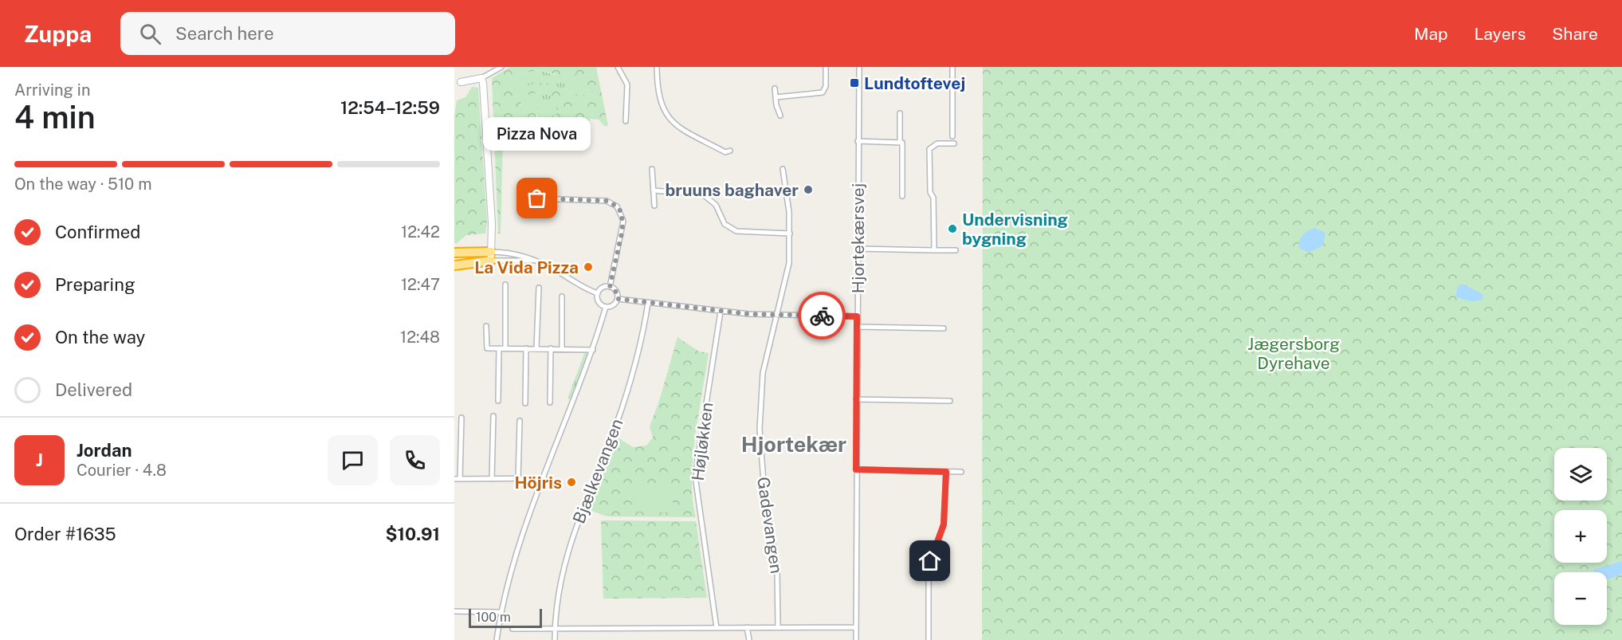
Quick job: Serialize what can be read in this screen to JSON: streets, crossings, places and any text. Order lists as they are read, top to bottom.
{
  "streets": {
    "street": [
      "Hjortekærsvej",
      "Højløkken",
      "Bjælkevangen",
      "Gadevangen"
    ]
  },
  "districts": ["Hjortekær"],
  "parks": ["Jægersborg Dyrehave"],
  "places": {
    "transit": ["Lundtoftevej"],
    "other": [
      "bruuns baghaver",
      "Pizza Nova",
      "Undervisning bygning",
      "La Vida Pizza",
      "Höjris"
    ]
  },
  "scale_bar": "100 m",
  "page": {
    "header": "Zuppa",
    "search": "Search here",
    "nav": ["Map", "Layers", "Share"],
    "heading": ["4 min", "Arriving in", "12:54–12:59"],
    "panel": [
      "Jordan",
      "Courier · 4.8",
      "Order #1635",
      "$10.91"
    ],
    "bubble": "Pizza Nova",
    "bar": "On the way · 510 m",
    "list": [
      ["Confirmed", "12:42"],
      ["Preparing", "12:47"],
      ["On the way", "12:48"],
      "Delivered"
    ],
    "round": "J",
    "map_buttons": ["+", "−"],
    "scale": "100 m"
  }
}
